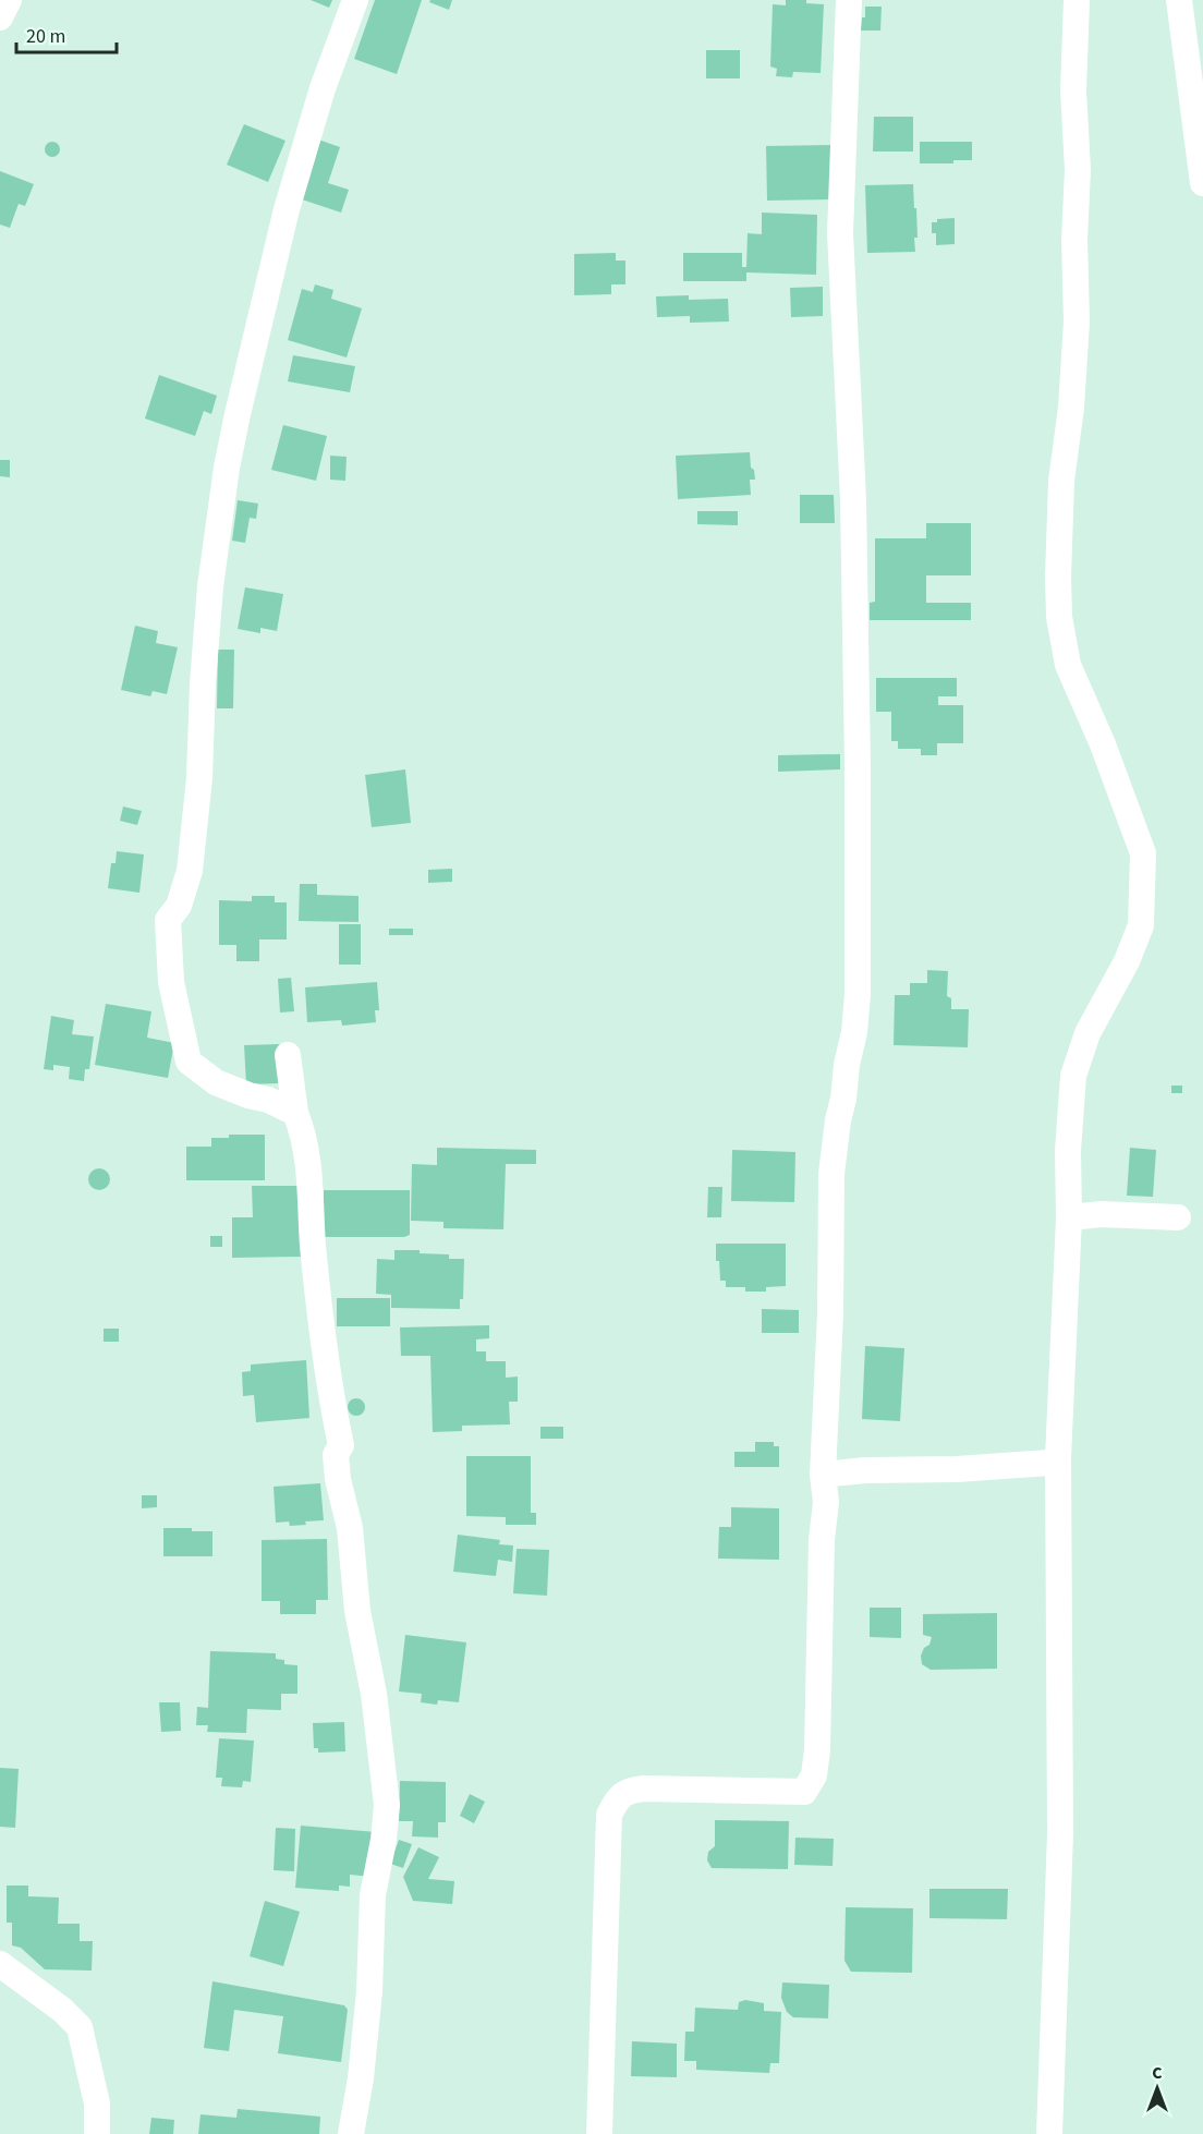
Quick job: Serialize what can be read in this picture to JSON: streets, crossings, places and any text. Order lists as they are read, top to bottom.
{
  "scale_bar": "20 m",
  "north": "top"
}
